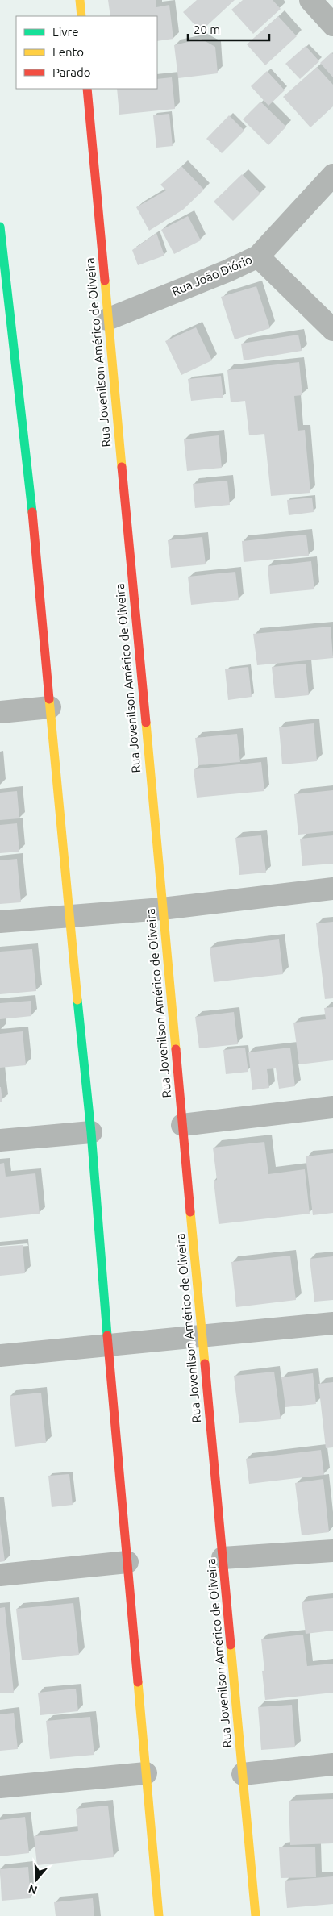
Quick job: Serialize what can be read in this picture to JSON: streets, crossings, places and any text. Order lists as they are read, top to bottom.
{
  "streets": {
    "main road": ["Rua Jovenilson Américo de Oliveira"],
    "street": ["Rua João Diório"]
  },
  "crossings": [
    ["Rua João Diório", "Rua Jovenilson Américo de Oliveira"]
  ],
  "legend": ["Livre", "Lento", "Parado"],
  "scale_bar": "20 m",
  "north": "bottom"
}
